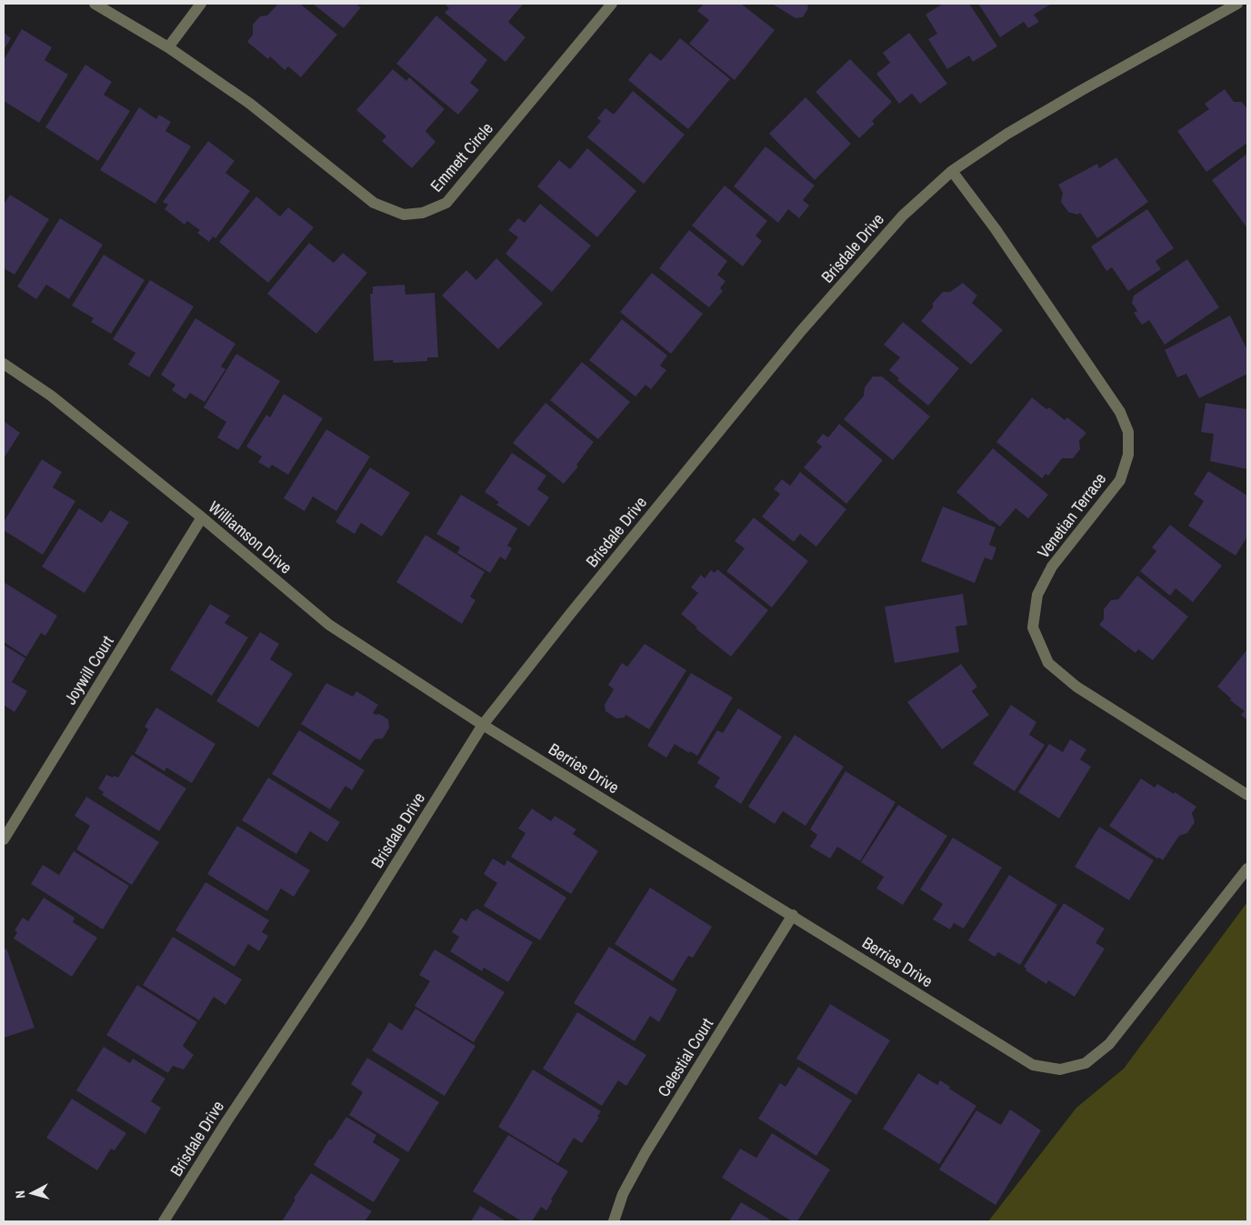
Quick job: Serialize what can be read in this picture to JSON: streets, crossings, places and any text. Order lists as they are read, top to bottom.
{
  "streets": {
    "street": [
      "Emmett Circle",
      "Brisdale Drive",
      "Venetian Terrace",
      "Williamson Drive",
      "Joywill Court",
      "Berries Drive",
      "Celestial Court"
    ]
  },
  "crossings": [
    ["Brisdale Drive", "Venetian Terrace"],
    ["Brisdale Drive", "Williamson Drive"],
    ["Brisdale Drive", "Berries Drive"],
    ["Williamson Drive", "Joywill Court"],
    ["Williamson Drive", "Berries Drive"],
    ["Berries Drive", "Celestial Court"]
  ],
  "north": "left"
}
